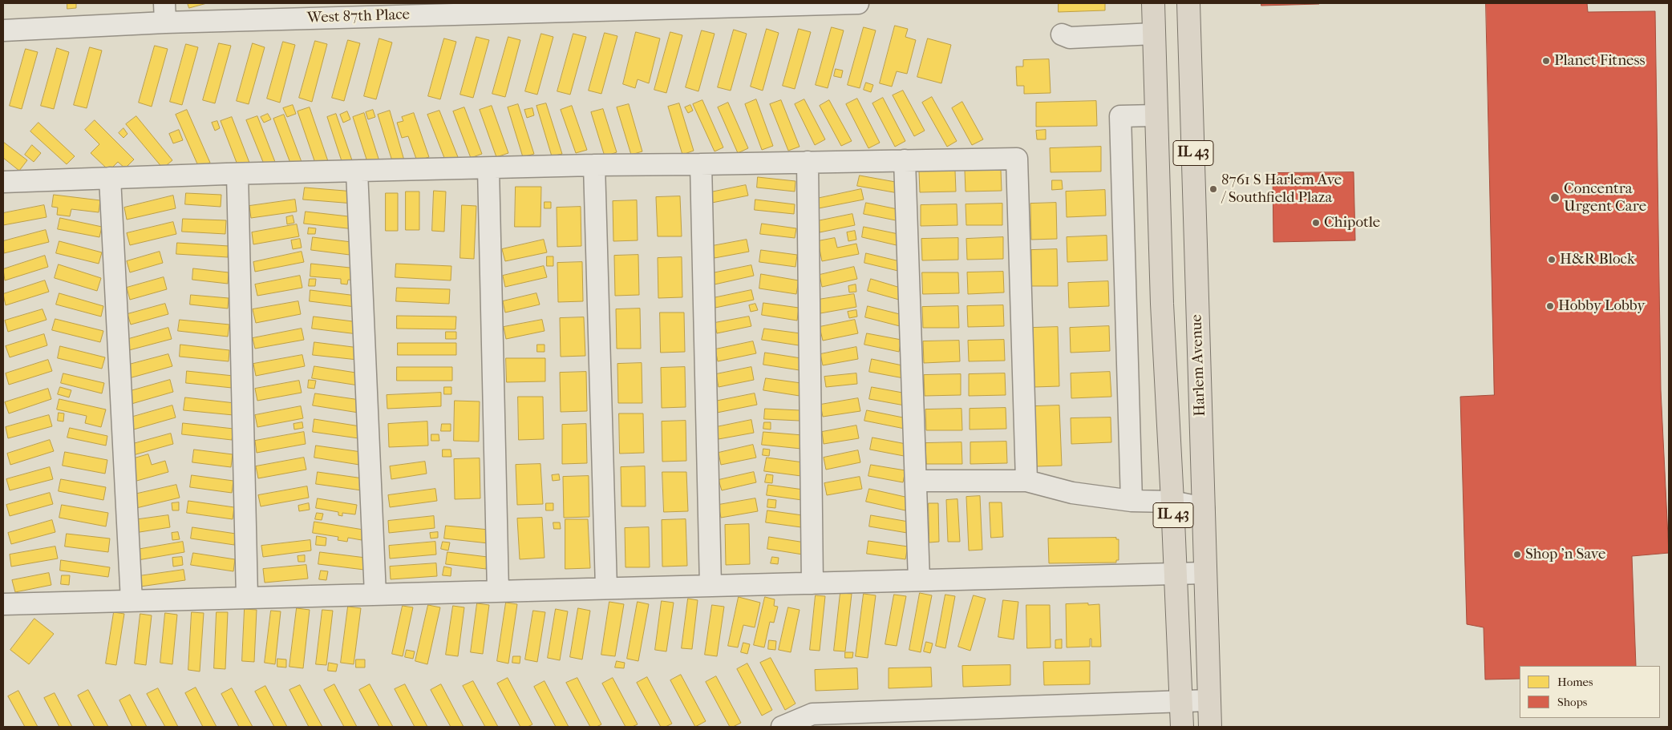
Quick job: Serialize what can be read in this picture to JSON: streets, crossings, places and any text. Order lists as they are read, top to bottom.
{
  "streets": {
    "main road": ["IL 43", "Harlem Avenue"],
    "street": ["West 87th Place"]
  },
  "places": [
    "Planet Fitness",
    "8761 S Harlem Ave / Southfield Plaza",
    "Concentra Urgent Care",
    "Chipotle",
    "H&R Block",
    "Hobby Lobby",
    "Shop 'n Save"
  ],
  "legend": ["Homes", "Shops"]
}
